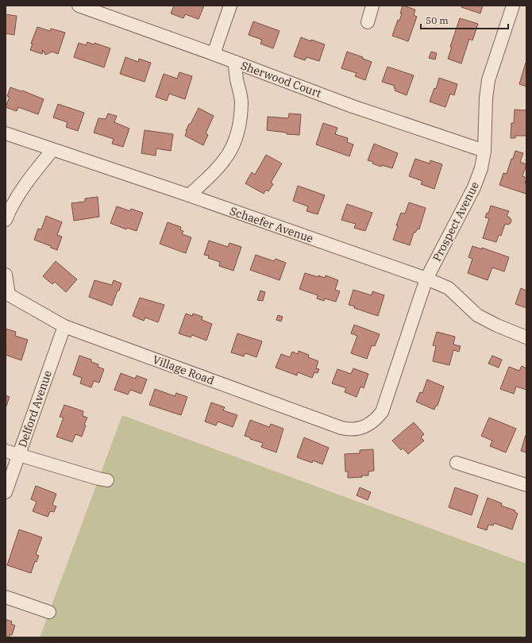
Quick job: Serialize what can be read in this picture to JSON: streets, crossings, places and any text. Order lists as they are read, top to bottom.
{
  "streets": {
    "street": [
      "Sherwood Court",
      "Prospect Avenue",
      "Schaefer Avenue",
      "Village Road",
      "Delford Avenue"
    ]
  },
  "crossings": [
    ["Sherwood Court", "Prospect Avenue"],
    ["Prospect Avenue", "Schaefer Avenue"],
    ["Prospect Avenue", "Village Road"],
    ["Village Road", "Delford Avenue"]
  ],
  "scale_bar": "50 m"
}
